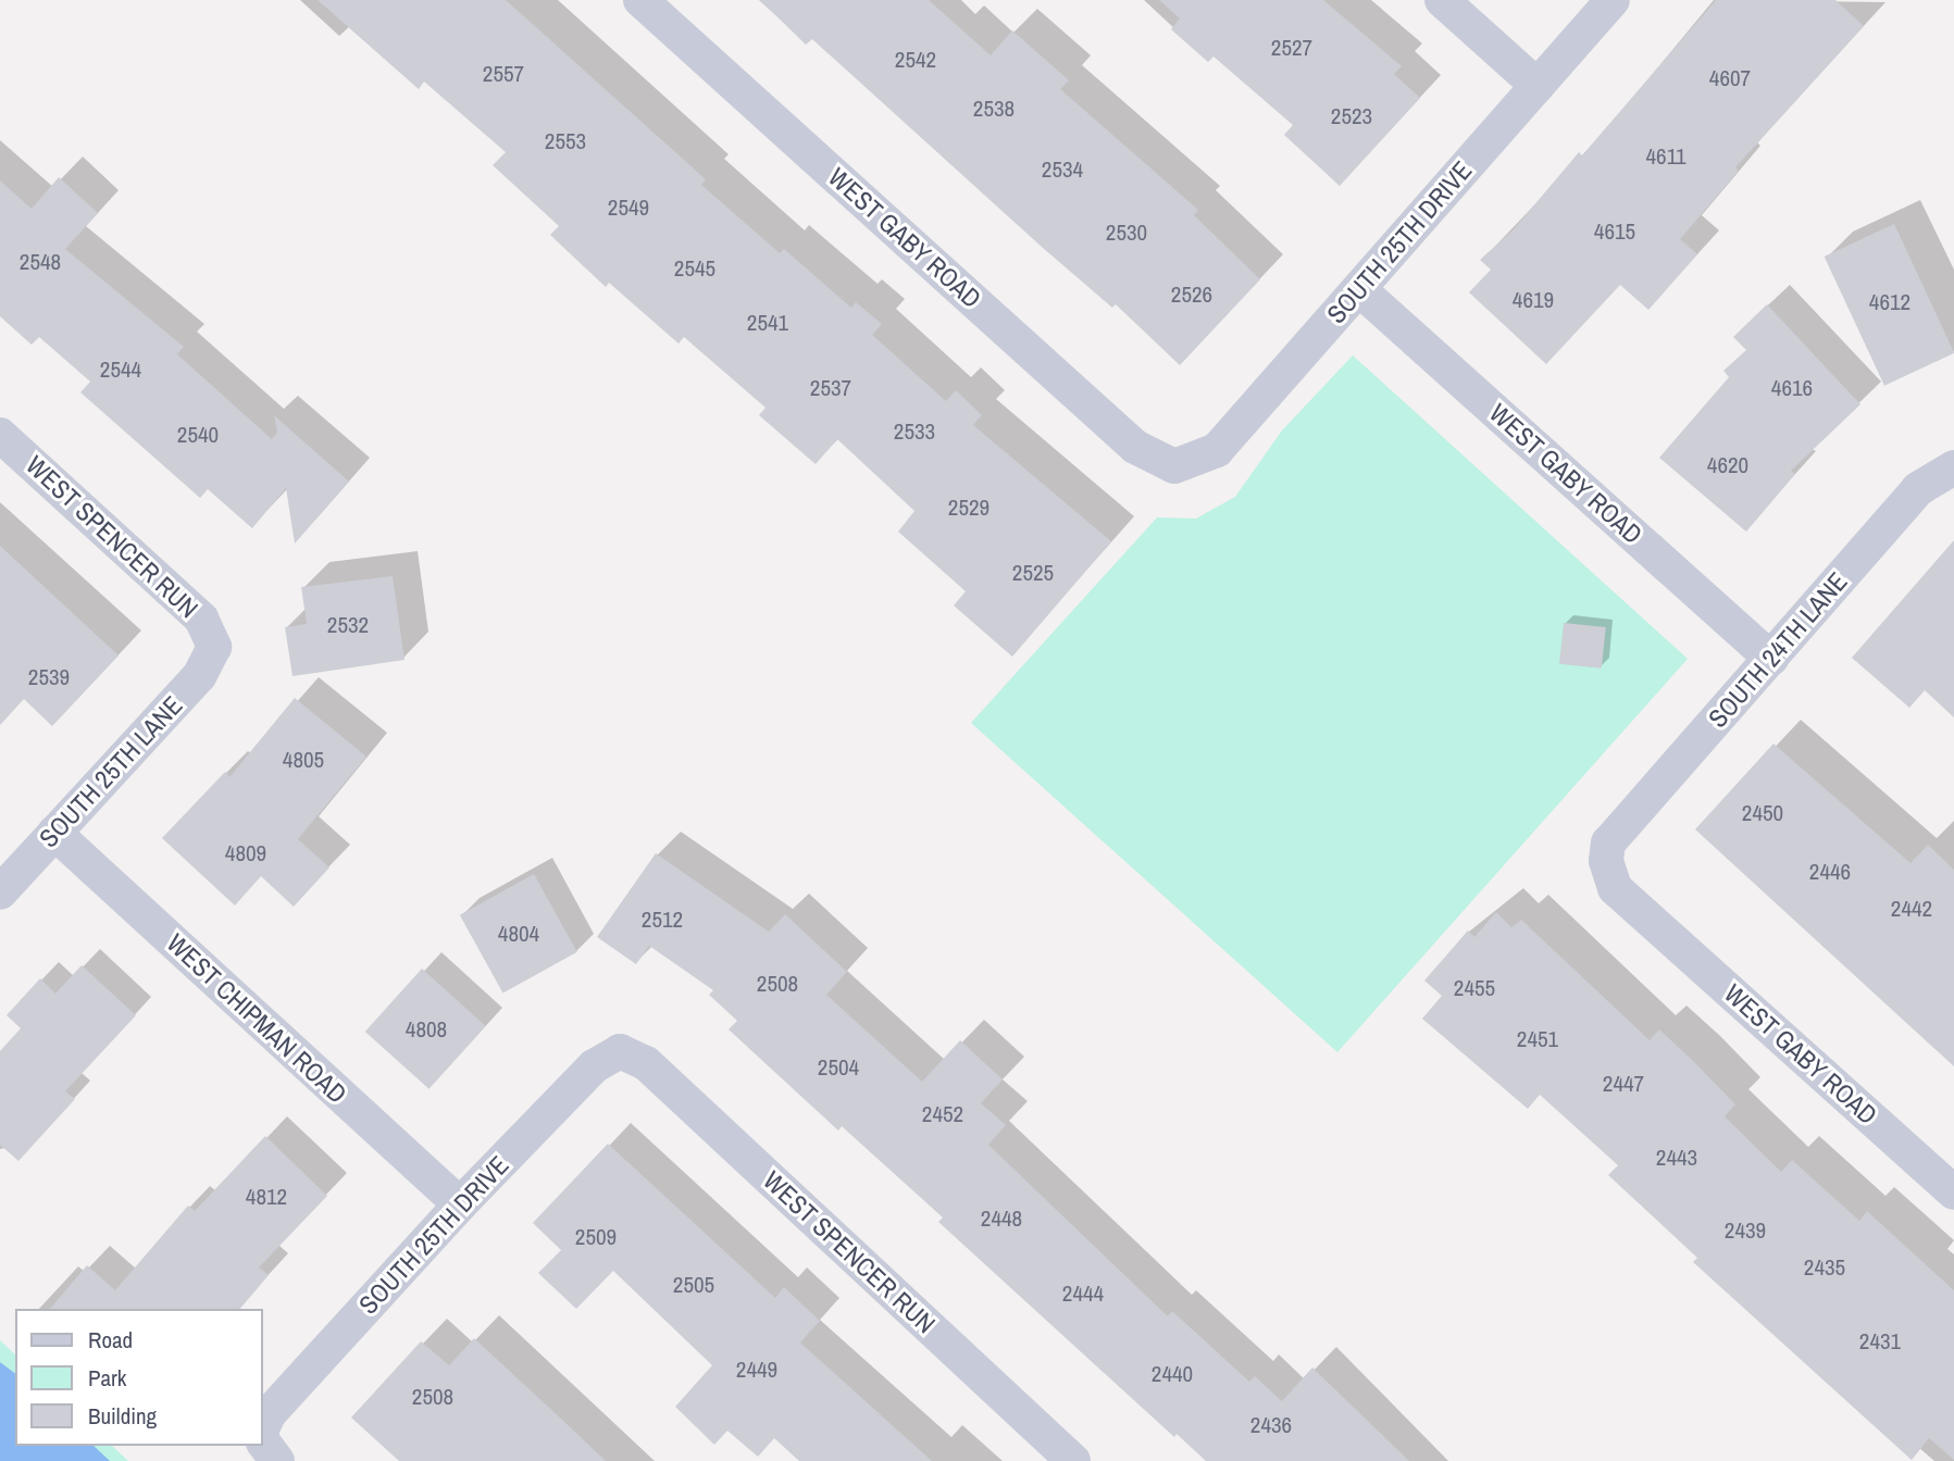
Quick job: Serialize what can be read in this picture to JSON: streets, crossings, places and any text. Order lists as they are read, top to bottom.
{
  "streets": {
    "street": [
      "WEST GABY ROAD",
      "SOUTH 25TH DRIVE",
      "WEST SPENCER RUN",
      "SOUTH 24TH LANE",
      "SOUTH 25TH LANE",
      "WEST CHIPMAN ROAD"
    ]
  },
  "crossings": [
    ["WEST GABY ROAD", "SOUTH 25TH DRIVE"],
    ["WEST GABY ROAD", "SOUTH 24TH LANE"],
    ["SOUTH 25TH DRIVE", "WEST SPENCER RUN"],
    ["SOUTH 25TH DRIVE", "WEST CHIPMAN ROAD"],
    ["WEST SPENCER RUN", "SOUTH 25TH LANE"],
    ["SOUTH 25TH LANE", "WEST CHIPMAN ROAD"]
  ],
  "house_numbers": [
    "2527",
    "2542",
    "2557",
    "4607",
    "2538",
    "2523",
    "2553",
    "4611",
    "2534",
    "2549",
    "4615",
    "2530",
    "2548",
    "2545",
    "2526",
    "4619",
    "4612",
    "2541",
    "2544",
    "2537",
    "4616",
    "2533",
    "2540",
    "4620",
    "2529",
    "2525",
    "2532",
    "2539",
    "4805",
    "2450",
    "4809",
    "2446",
    "2442",
    "2512",
    "4804",
    "2508",
    "2455",
    "4808",
    "2451",
    "2504",
    "2447",
    "2452",
    "2443",
    "4812",
    "2448",
    "2439",
    "2509",
    "2435",
    "2505",
    "2444",
    "2431",
    "2449",
    "2440",
    "2508",
    "2436"
  ],
  "legend": ["Road", "Park", "Building"]
}
